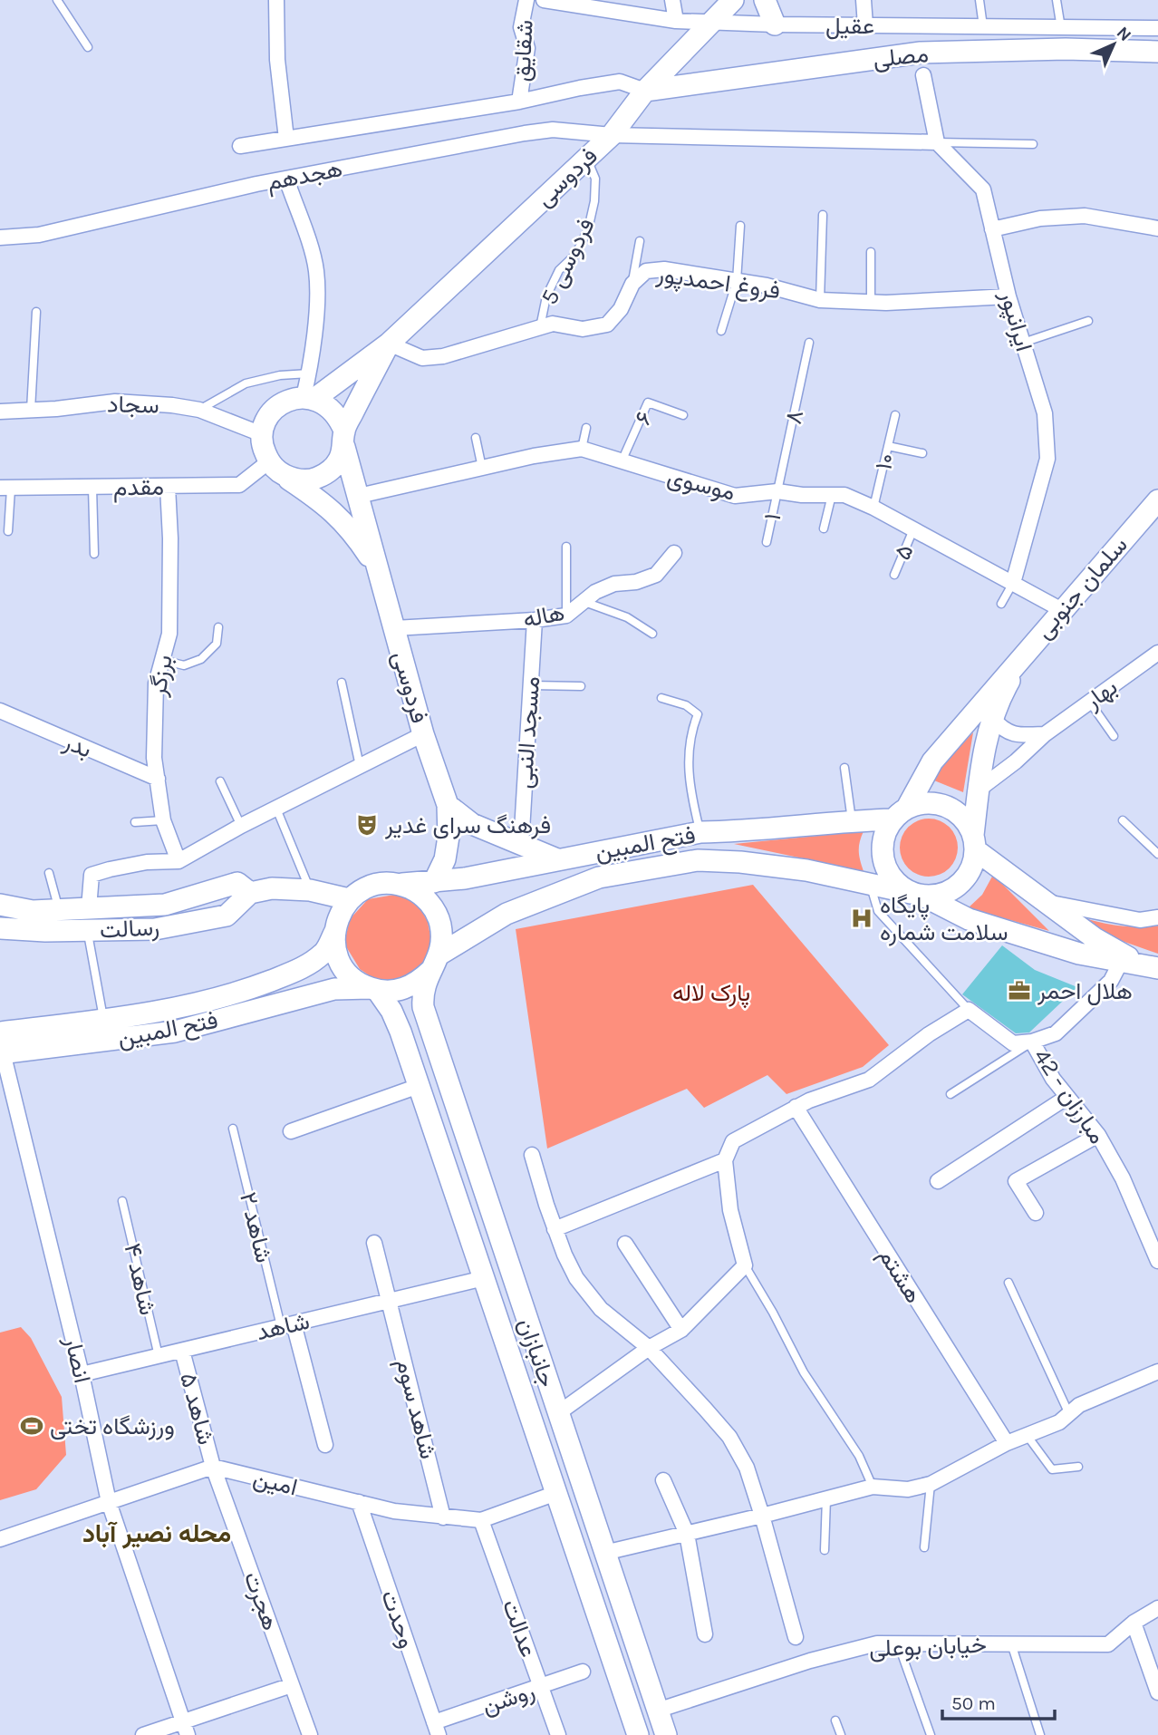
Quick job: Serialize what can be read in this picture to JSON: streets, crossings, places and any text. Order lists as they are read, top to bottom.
{
  "streets": {
    "street": [
      "عقیل",
      "شقایق",
      "مصلی",
      "هجدهم",
      "فردوسی",
      "فروغ احمدپور",
      "ایرانپور",
      "سجاد",
      "موسوی",
      "مقدم",
      "سلمان جنوبی",
      "هاله",
      "برزگر",
      "بهار",
      "مسجد النبی",
      "بدر",
      "فتح المبین",
      "رسالت",
      "مبارزان - 42",
      "هشتم",
      "شاهد",
      "جانبازان",
      "انصار",
      "شاهد ۵",
      "شاهد سوم",
      "امین",
      "هجرت",
      "وحدت",
      "عدالت",
      "خیابان بوعلی",
      "روشن"
    ],
    "lane": [
      "5 فردوسی",
      "۸",
      "۶",
      "۱۰",
      "۱",
      "۵",
      "شاهد ۲",
      "شاهد ۴"
    ]
  },
  "crossings": [
    ["عقیل", "فردوسی"],
    ["مصلی", "فردوسی"],
    ["هجدهم", "فردوسی"],
    ["هجدهم", "ایرانپور"],
    ["فردوسی", "5 فردوسی"],
    ["فردوسی", "فروغ احمدپور"],
    ["فردوسی", "هاله"],
    ["فردوسی", "فتح المبین"],
    ["5 فردوسی", "فروغ احمدپور"],
    ["فروغ احمدپور", "ایرانپور"],
    ["ایرانپور", "موسوی"],
    ["سجاد", "مقدم"],
    ["۸", "موسوی"],
    ["۸", "۱"],
    ["۶", "موسوی"],
    ["۱۰", "موسوی"],
    ["موسوی", "۱"],
    ["موسوی", "۵"],
    ["موسوی", "سلمان جنوبی"],
    ["مقدم", "برزگر"],
    ["هاله", "مسجد النبی"],
    ["برزگر", "بدر"],
    ["فتح المبین", "رسالت"],
    ["فتح المبین", "جانبازان"],
    ["فتح المبین", "انصار"],
    ["رسالت", "جانبازان"],
    ["شاهد ۲", "شاهد"],
    ["شاهد ۴", "شاهد"],
    ["شاهد", "جانبازان"],
    ["شاهد", "انصار"],
    ["شاهد", "شاهد ۵"],
    ["شاهد", "شاهد سوم"],
    ["جانبازان", "امین"],
    ["جانبازان", "خیابان بوعلی"],
    ["شاهد ۵", "امین"],
    ["شاهد ۵", "هجرت"],
    ["شاهد سوم", "امین"],
    ["امین", "هجرت"],
    ["امین", "وحدت"],
    ["امین", "عدالت"],
    ["وحدت", "روشن"],
    ["عدالت", "روشن"]
  ],
  "districts": ["محله نصیر آباد"],
  "parks": ["پارک لاله"],
  "places": {
    "theatre": ["فرهنگ سرای غدیر"],
    "hospital": ["پایگاه سلامت شماره"],
    "office": ["هلال احمر"],
    "sports": ["ورزشگاه تختی"]
  },
  "scale_bar": "50 m",
  "north": "top right"
}
